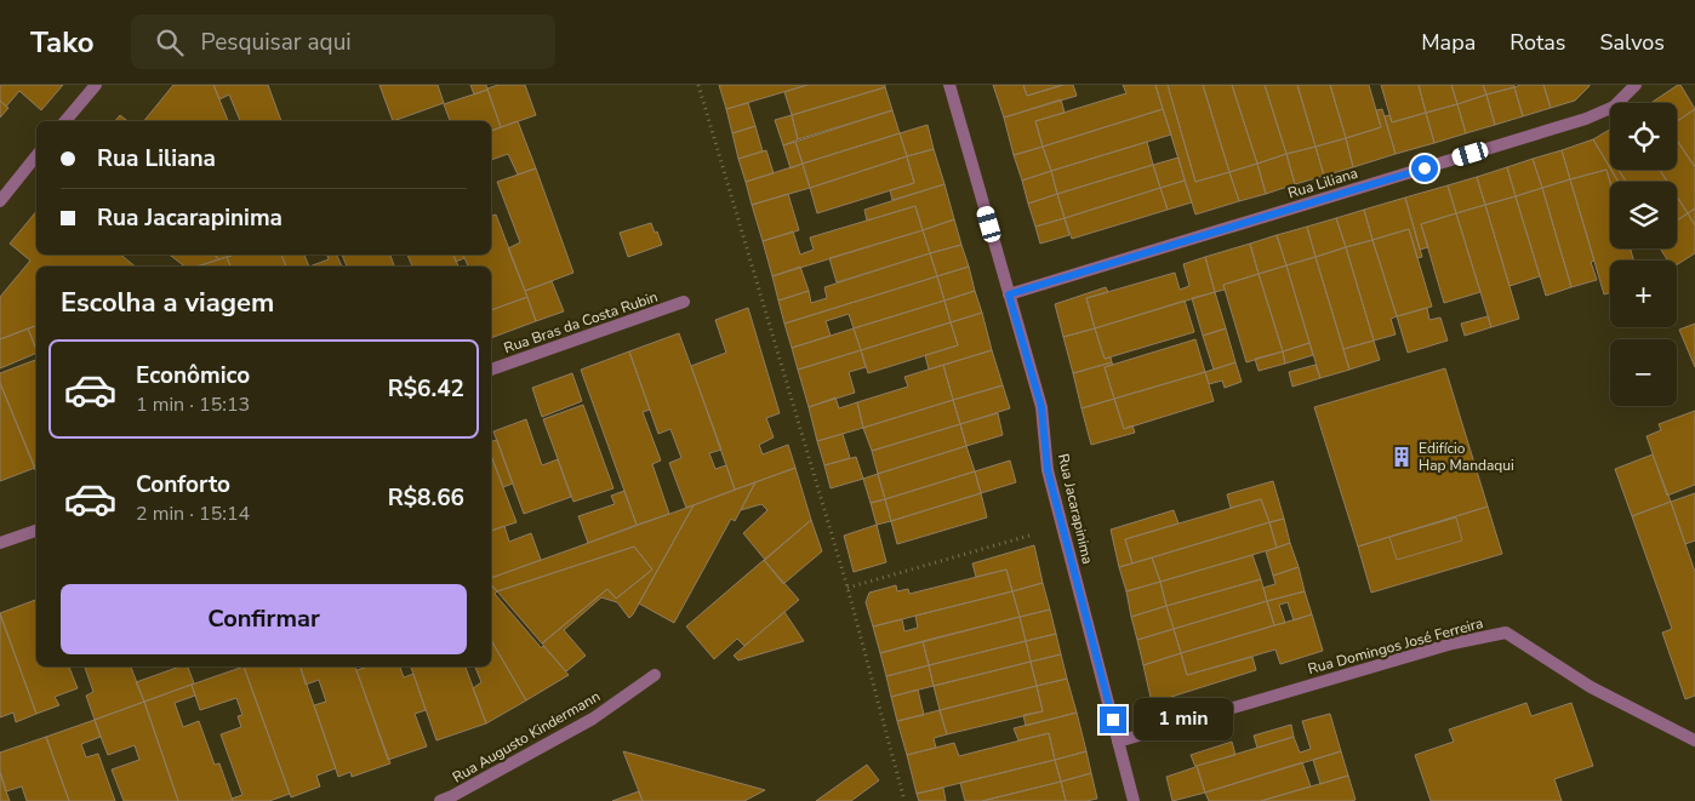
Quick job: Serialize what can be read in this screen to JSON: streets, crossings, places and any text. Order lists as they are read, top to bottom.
{
  "streets": {
    "street": [
      "Rua Liliana",
      "Rua Bras da Costa Rubin",
      "Rua Jacarapinima",
      "Rua Domingos José Ferreira",
      "Rua Augusto Kindermann"
    ]
  },
  "crossings": [
    ["Rua Liliana", "Rua Jacarapinima"],
    ["Rua Jacarapinima", "Rua Domingos José Ferreira"]
  ],
  "places": {
    "building": ["Edifício Hap Mandaqui"]
  },
  "page": {
    "header": "Tako",
    "search": "Pesquisar aqui",
    "nav": ["Mapa", "Rotas", "Salvos"],
    "map_buttons": ["+", "−"],
    "banner": ["Rua Liliana", "Rua Jacarapinima"],
    "heading": "Escolha a viagem",
    "list": [
      {
        "name": "Econômico",
        "note": "1 min · 15:13",
        "value": "R$6.42"
      },
      {
        "name": "Conforto",
        "note": "2 min · 15:14",
        "value": "R$8.66"
      }
    ],
    "buttons": "Confirmar",
    "bubble": "1 min"
  }
}
